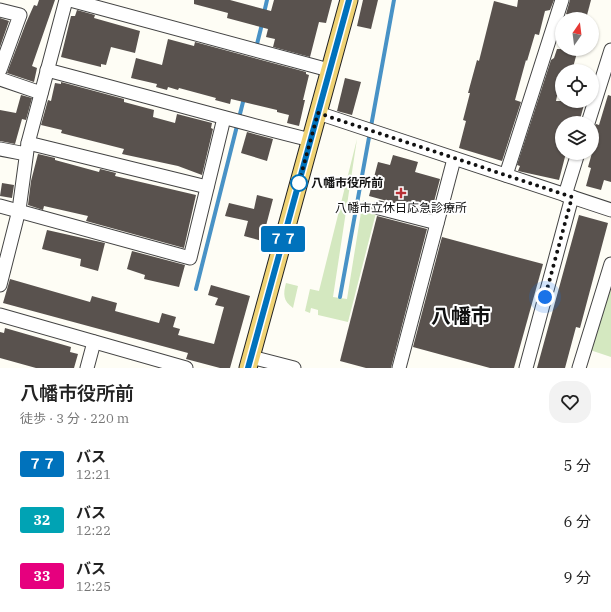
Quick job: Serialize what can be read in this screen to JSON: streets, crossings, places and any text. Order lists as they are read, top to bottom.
{
  "districts": ["八幡市"],
  "places": {
    "other": ["八幡市役所前"],
    "health": ["八幡市立休日応急診療所"]
  },
  "lines": ["bus line ７７"],
  "north": "top",
  "page": {
    "on_map": "７７",
    "heading": ["八幡市役所前", "徒歩 · 3 分 · 220 m"],
    "list": [
      {
        "mark": "７７",
        "name": "バス",
        "note": "12:21",
        "value": "5 分"
      },
      {
        "mark": "32",
        "name": "バス",
        "note": "12:22",
        "value": "6 分"
      },
      {
        "mark": "33",
        "name": "バス",
        "note": "12:25",
        "value": "9 分"
      }
    ]
  }
}
